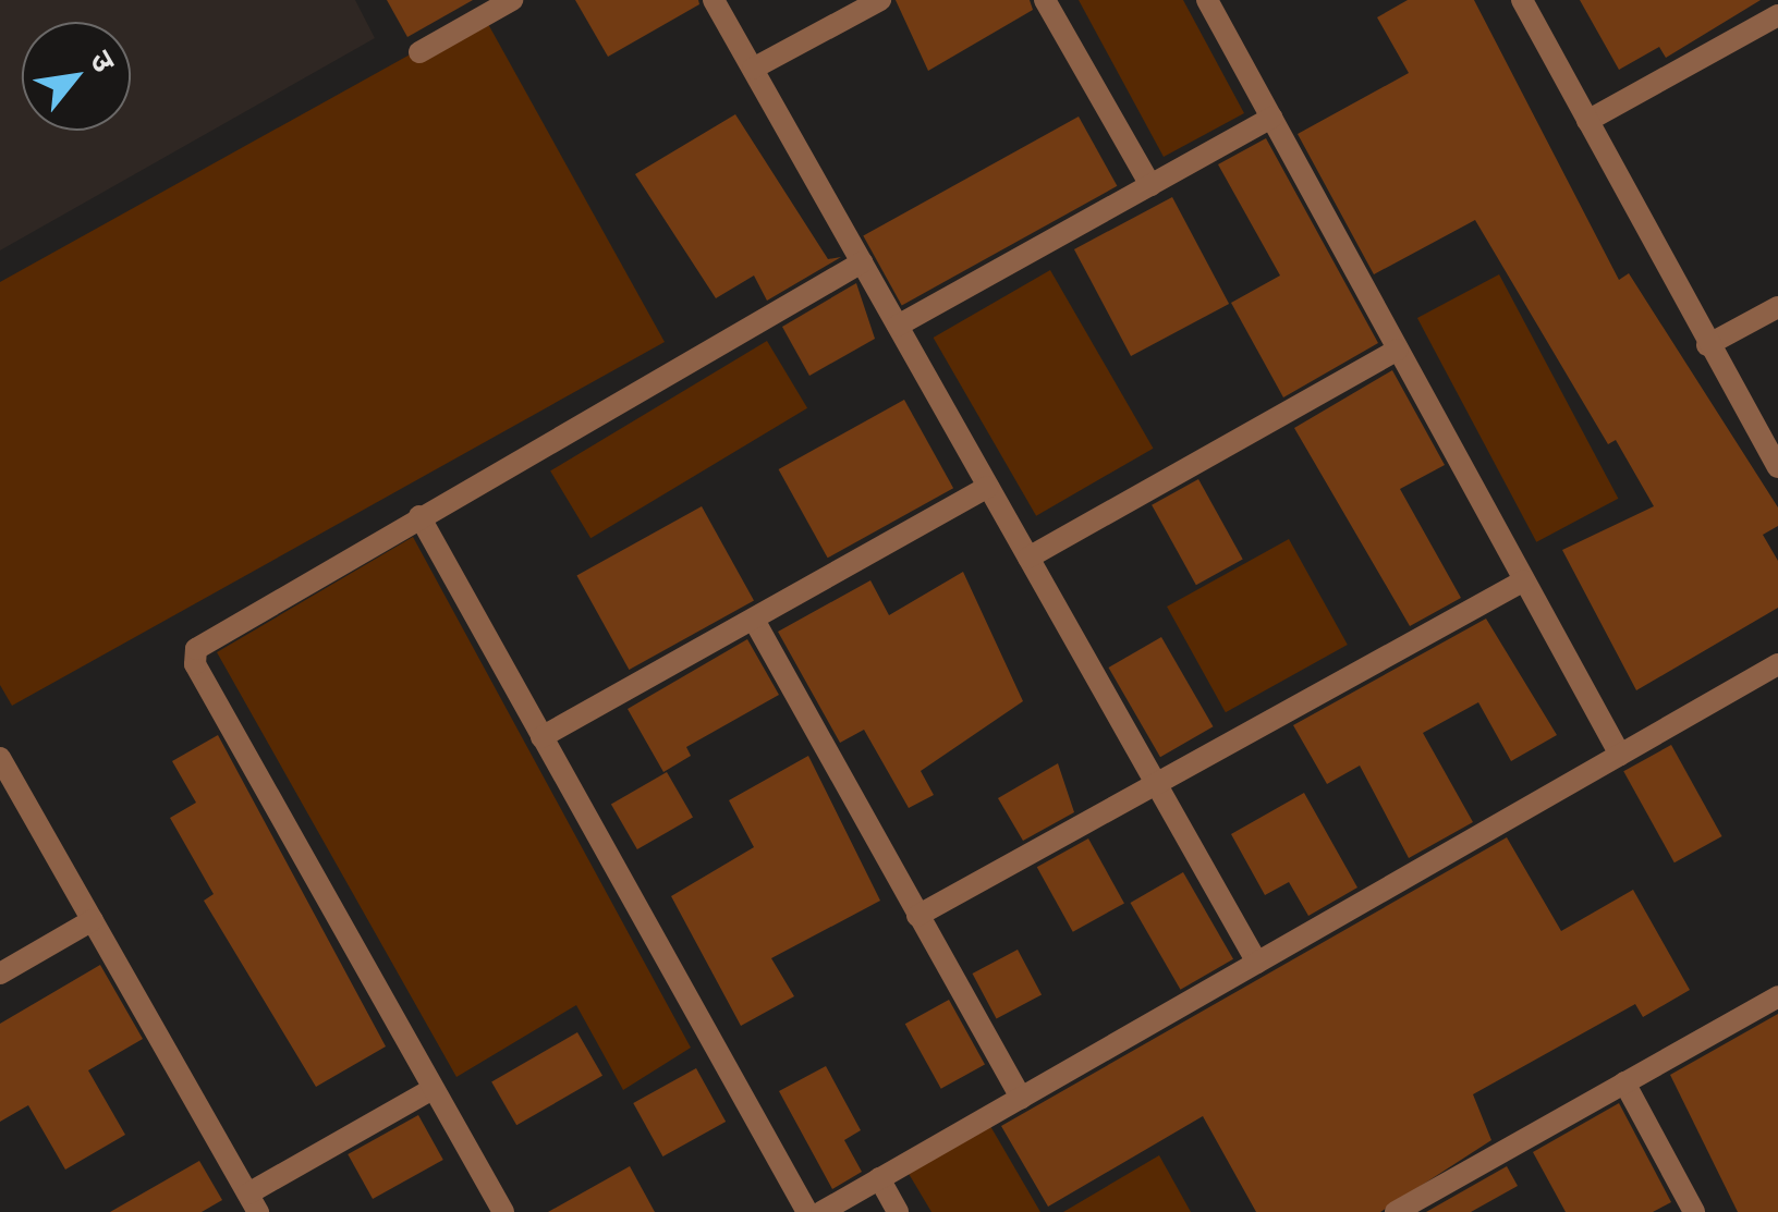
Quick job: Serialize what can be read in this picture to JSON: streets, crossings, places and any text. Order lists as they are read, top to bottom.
{
  "north": "top right"
}
